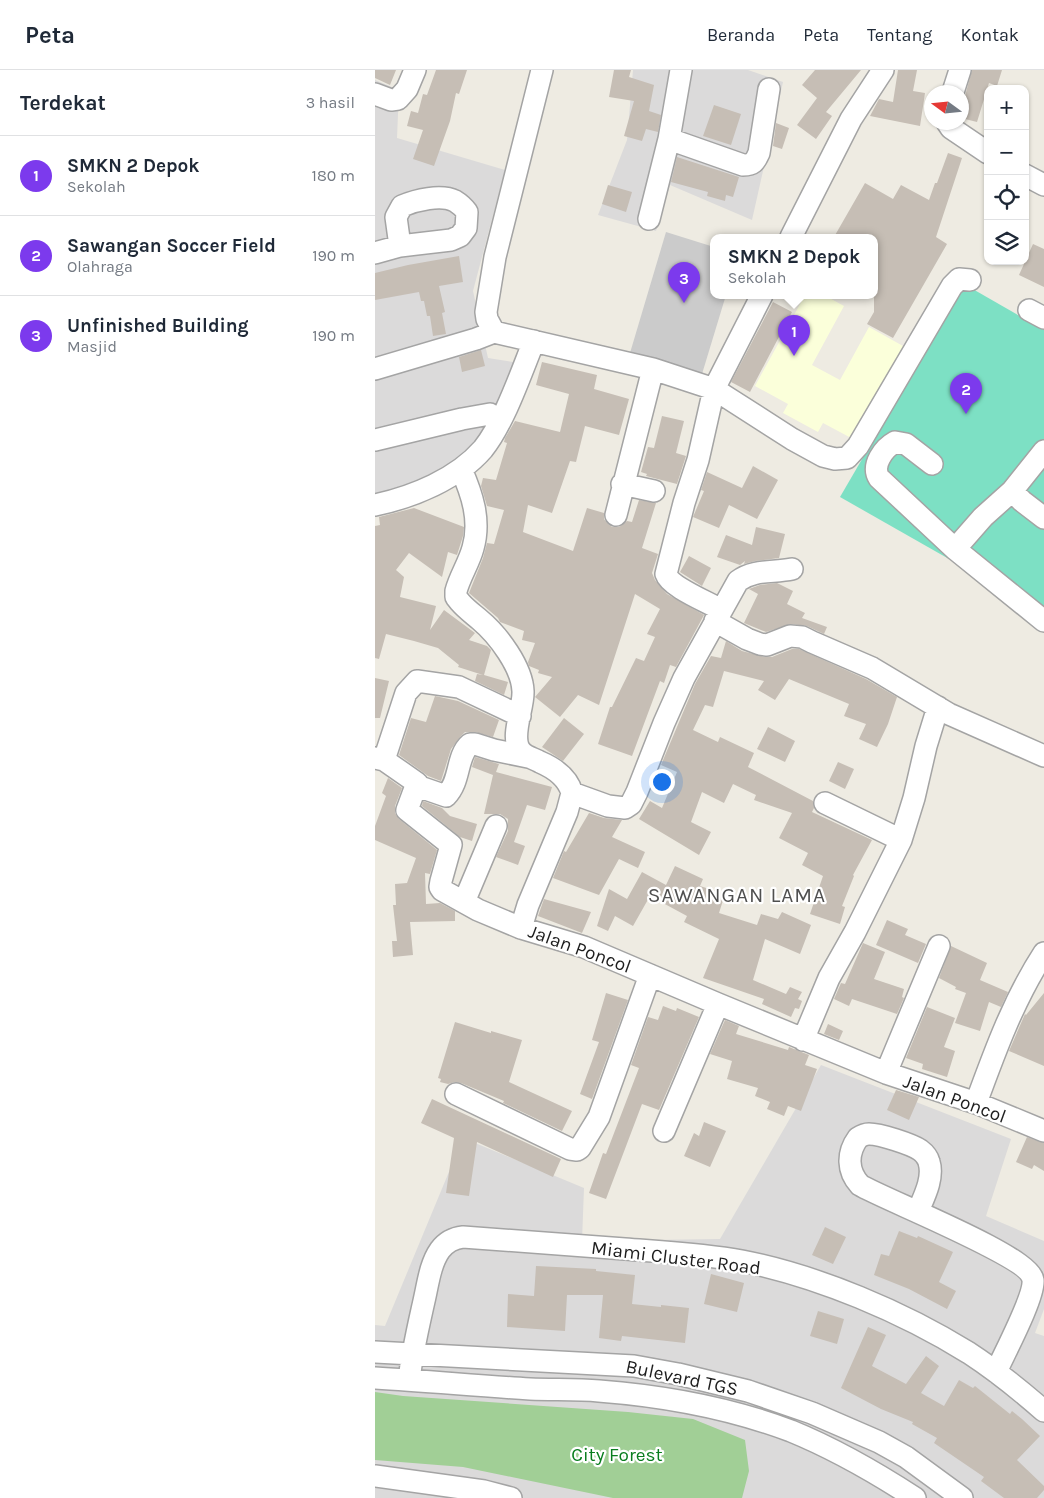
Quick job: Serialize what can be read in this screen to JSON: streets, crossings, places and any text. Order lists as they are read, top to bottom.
{
  "streets": {
    "street": ["Jalan Poncol", "Miami Cluster Road", "Bulevard TGS"]
  },
  "crossings": [
    ["Miami Cluster Road", "Bulevard TGS"]
  ],
  "districts": ["SAWANGAN LAMA"],
  "parks": ["City Forest"],
  "north": "left",
  "page": {
    "header": "Peta",
    "nav": [
      "Beranda",
      "Peta",
      "Tentang",
      "Kontak"
    ],
    "heading": ["Terdekat", "3 hasil"],
    "map_buttons": ["+", "−"],
    "list": [
      {
        "mark": "1",
        "name": "SMKN 2 Depok",
        "note": "Sekolah",
        "value": "180 m"
      },
      {
        "mark": "2",
        "name": "Sawangan Soccer Field",
        "note": "Olahraga",
        "value": "190 m"
      },
      {
        "mark": "3",
        "name": "Unfinished Building",
        "note": "Masjid",
        "value": "190 m"
      }
    ],
    "popup": ["SMKN 2 Depok", "Sekolah"],
    "pins": ["3", "1", "2"]
  }
}
